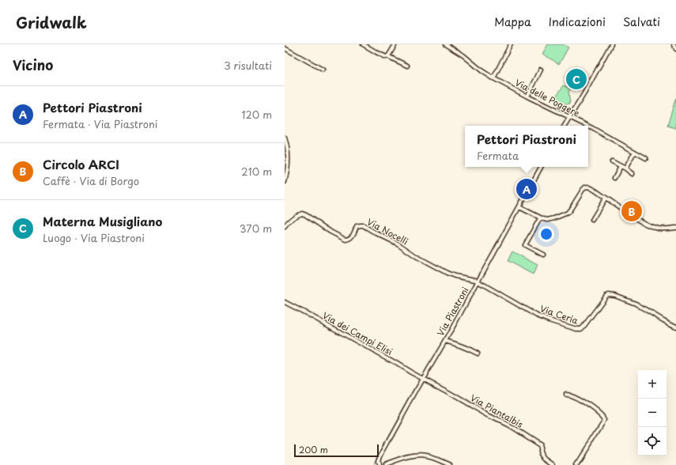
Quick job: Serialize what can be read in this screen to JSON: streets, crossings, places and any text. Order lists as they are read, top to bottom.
{
  "streets": {
    "street": [
      "Via delle Poggere",
      "Via Nocelli",
      "Via Piastroni",
      "Via Ceria",
      "Via dei Campi Elisi",
      "Via Piantalbis"
    ]
  },
  "crossings": [
    ["Via Nocelli", "Via Piastroni"],
    ["Via Nocelli", "Via Ceria"],
    ["Via Piastroni", "Via Ceria"],
    ["Via Piastroni", "Via dei Campi Elisi"],
    ["Via Piastroni", "Via Piantalbis"],
    ["Via dei Campi Elisi", "Via Piantalbis"]
  ],
  "scale_bar": "200 m",
  "page": {
    "header": "Gridwalk",
    "nav": ["Mappa", "Indicazioni", "Salvati"],
    "heading": ["Vicino", "3 risultati"],
    "pins": ["C", "A", "B"],
    "list": [
      {
        "mark": "A",
        "name": "Pettori Piastroni",
        "note": "Fermata · Via Piastroni",
        "value": "120 m"
      },
      {
        "mark": "B",
        "name": "Circolo ARCI",
        "note": "Caffè · Via di Borgo",
        "value": "210 m"
      },
      {
        "mark": "C",
        "name": "Materna Musigliano",
        "note": "Luogo · Via Piastroni",
        "value": "370 m"
      }
    ],
    "popup": ["Pettori Piastroni", "Fermata"],
    "map_buttons": ["+", "−"],
    "scale": "200 m"
  }
}
